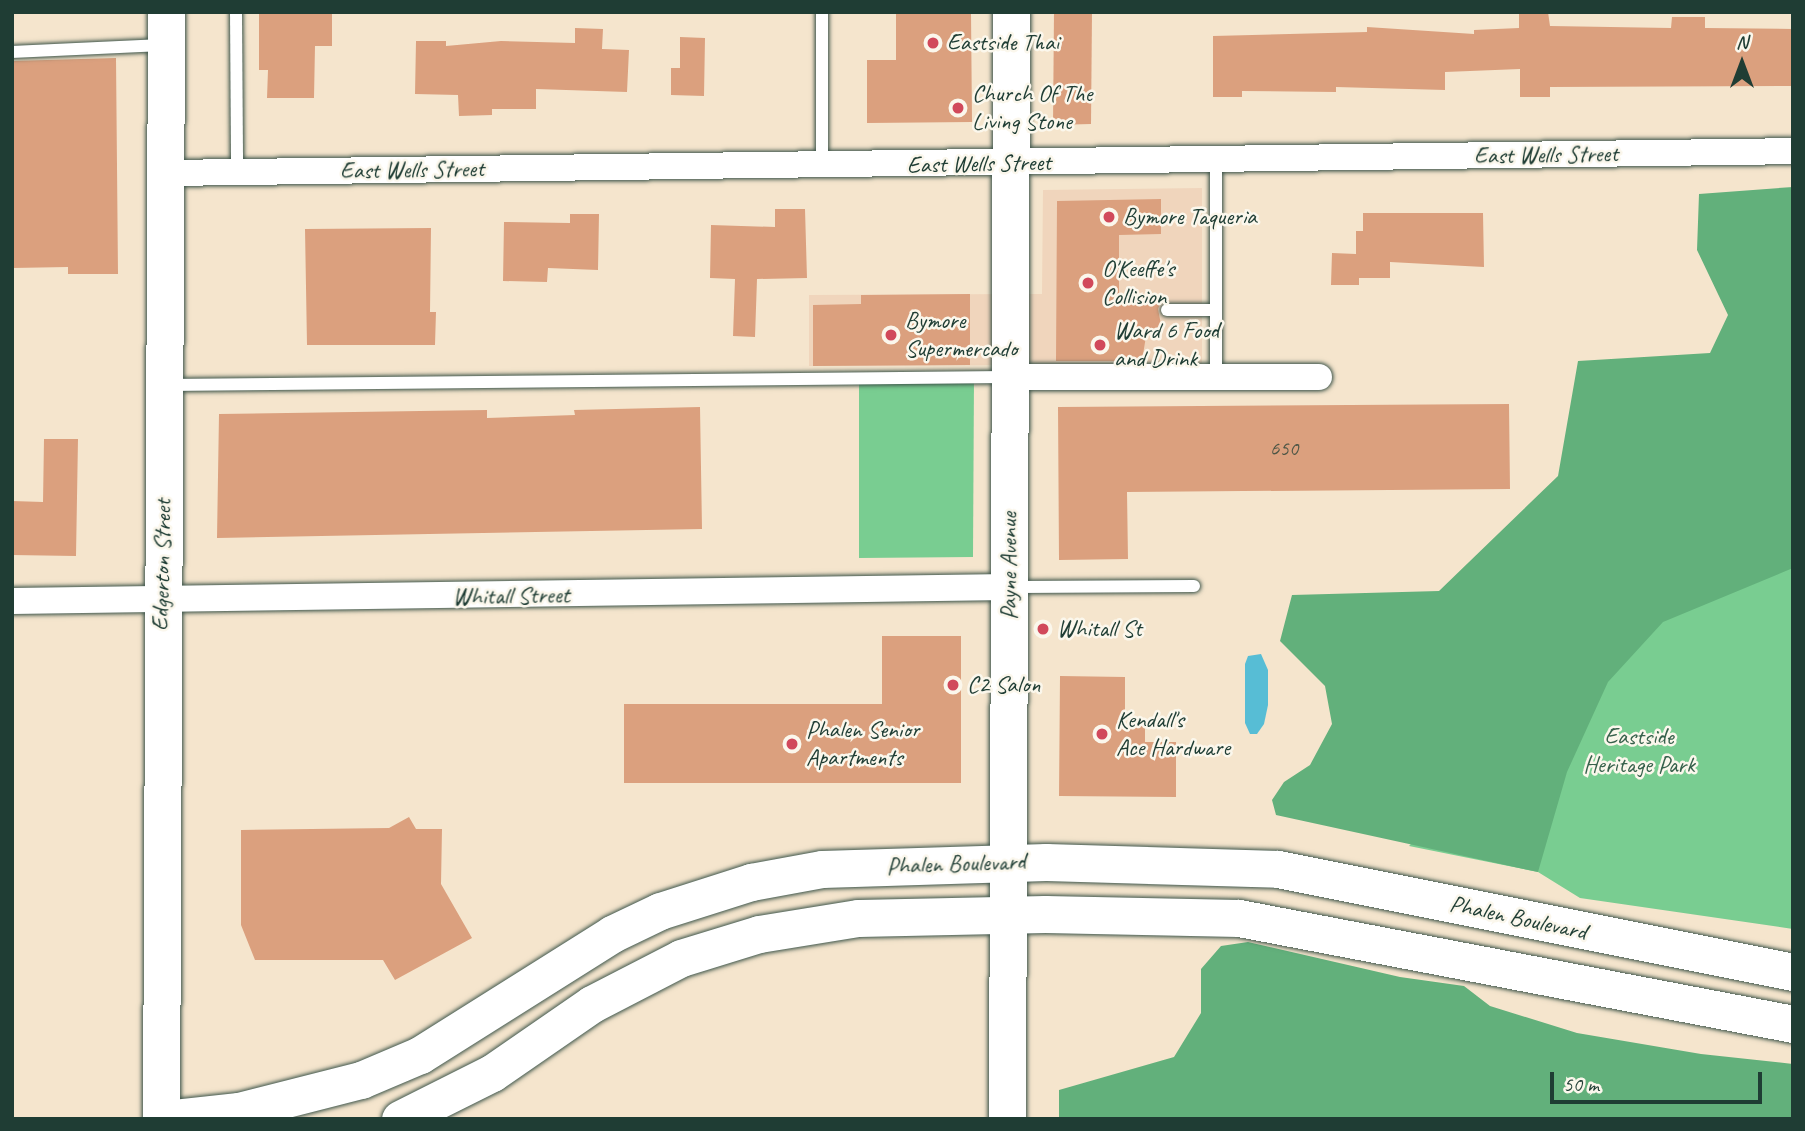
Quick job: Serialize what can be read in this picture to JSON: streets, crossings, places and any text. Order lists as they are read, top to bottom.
{
  "streets": {
    "main road": ["Edgerton Street", "Payne Avenue", "Phalen Boulevard"],
    "street": ["East Wells Street", "Whitall Street"]
  },
  "crossings": [
    ["East Wells Street", "Edgerton Street"],
    ["East Wells Street", "Payne Avenue"],
    ["Edgerton Street", "Whitall Street"],
    ["Edgerton Street", "Phalen Boulevard"],
    ["Payne Avenue", "Whitall Street"],
    ["Payne Avenue", "Phalen Boulevard"]
  ],
  "parks": ["Eastside Heritage Park"],
  "places": [
    "Eastside Thai",
    "Church Of The Living Stone",
    "Bymore Taqueria",
    "O'Keeffe's Collision",
    "Bymore Supermercado",
    "Ward 6 Food and Drink",
    "Whitall St",
    "C2 Salon",
    "Kendall's Ace Hardware",
    "Phalen Senior Apartments"
  ],
  "house_numbers": ["650"],
  "scale_bar": "50 m",
  "north": "top"
}
